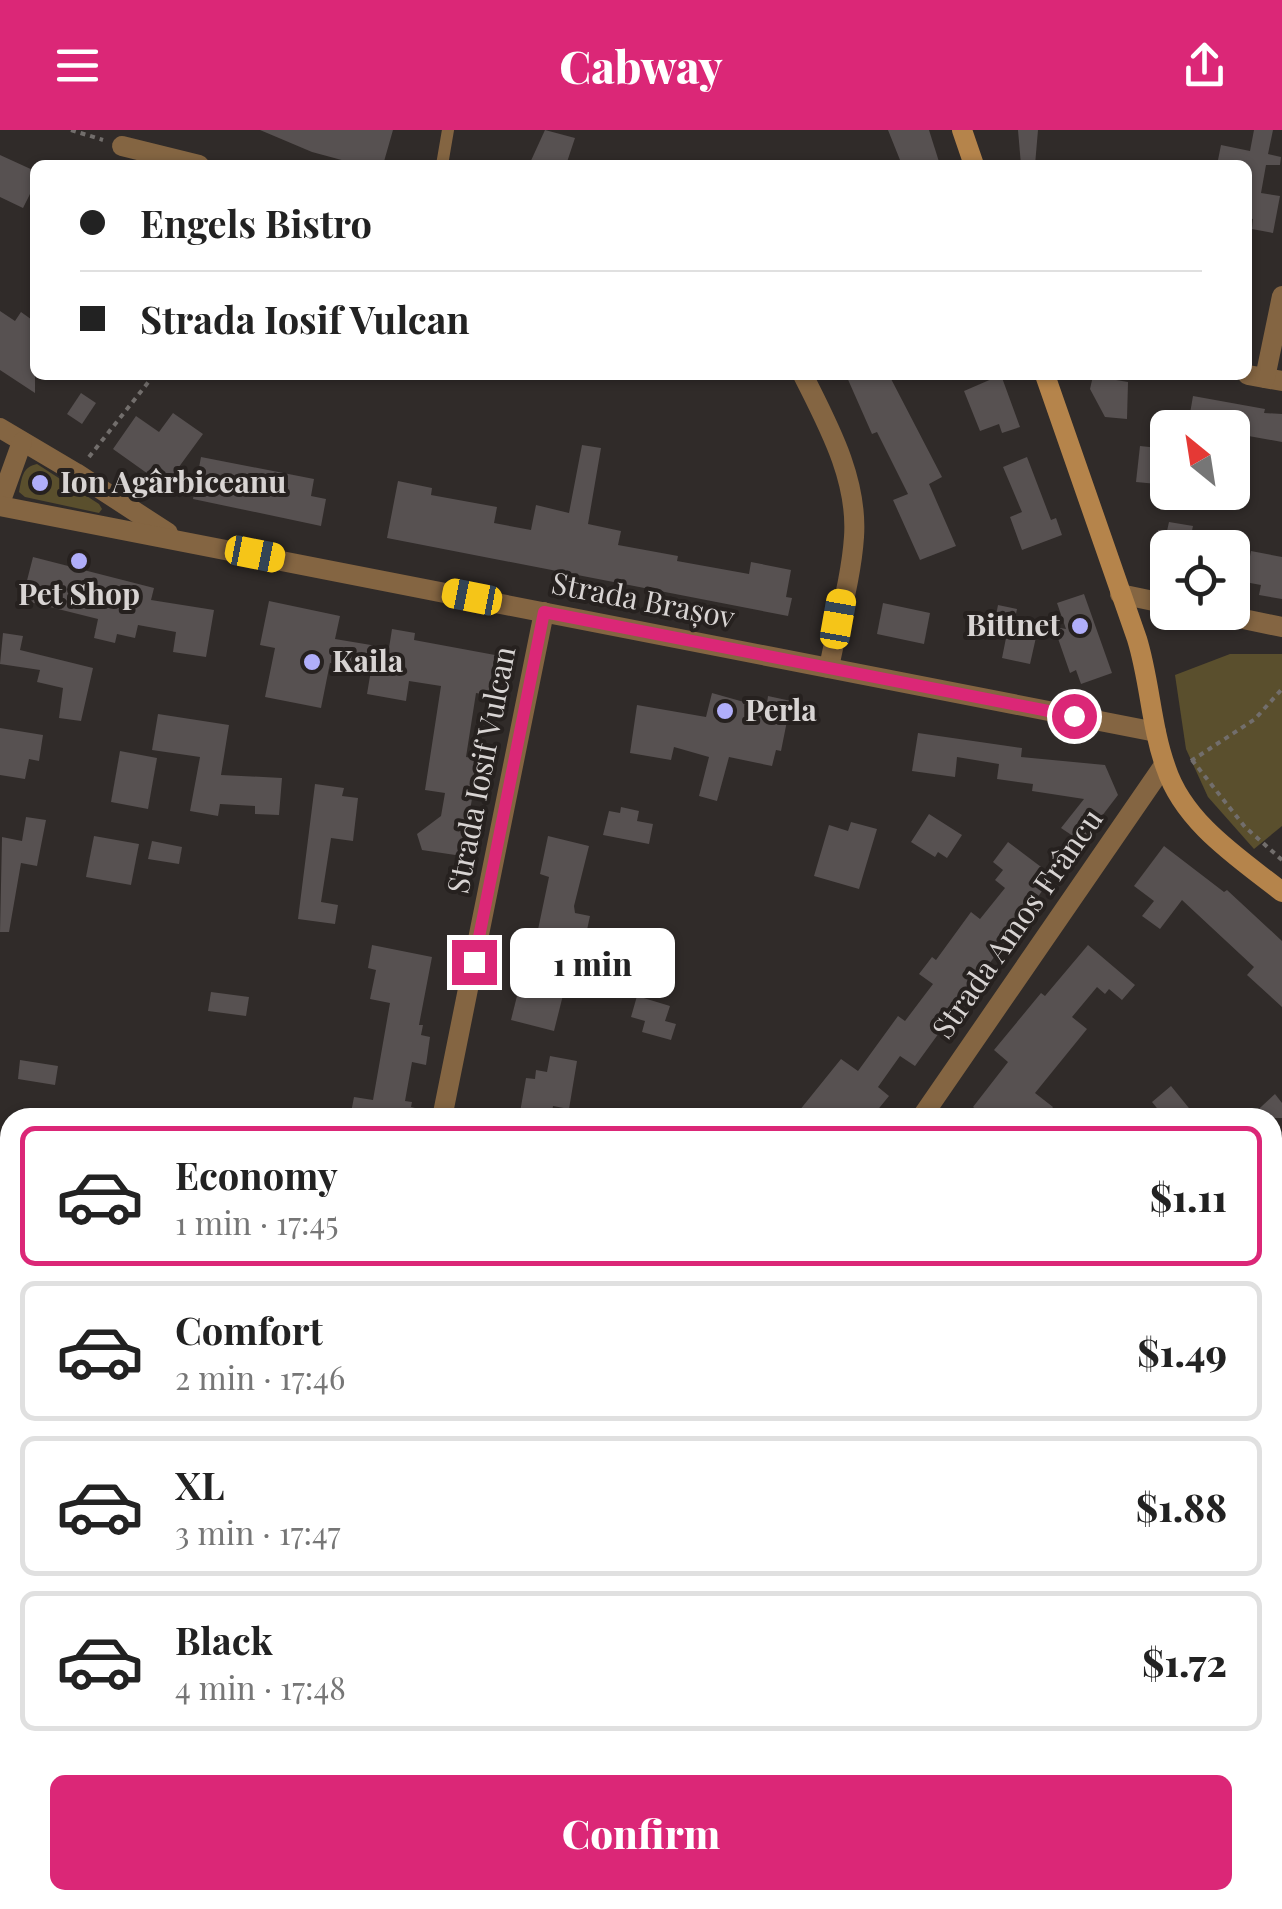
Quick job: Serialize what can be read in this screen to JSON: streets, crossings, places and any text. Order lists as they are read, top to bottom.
{
  "streets": {
    "street": ["Strada Brașov", "Strada Iosif Vulcan", "Strada Amos Frâncu"]
  },
  "crossings": [
    ["Strada Brașov", "Strada Iosif Vulcan"]
  ],
  "places": [
    "Ion Agârbiceanu",
    "Pet Shop",
    "Bittnet",
    "Kaila",
    "Perla"
  ],
  "north": "top left",
  "page": {
    "header": "Cabway",
    "banner": ["Engels Bistro", "Strada Iosif Vulcan"],
    "bubble": "1 min",
    "list": [
      {
        "name": "Economy",
        "note": "1 min · 17:45",
        "value": "$1.11"
      },
      {
        "name": "Comfort",
        "note": "2 min · 17:46",
        "value": "$1.49"
      },
      {
        "name": "XL",
        "note": "3 min · 17:47",
        "value": "$1.88"
      },
      {
        "name": "Black",
        "note": "4 min · 17:48",
        "value": "$1.72"
      }
    ],
    "buttons": "Confirm"
  }
}
